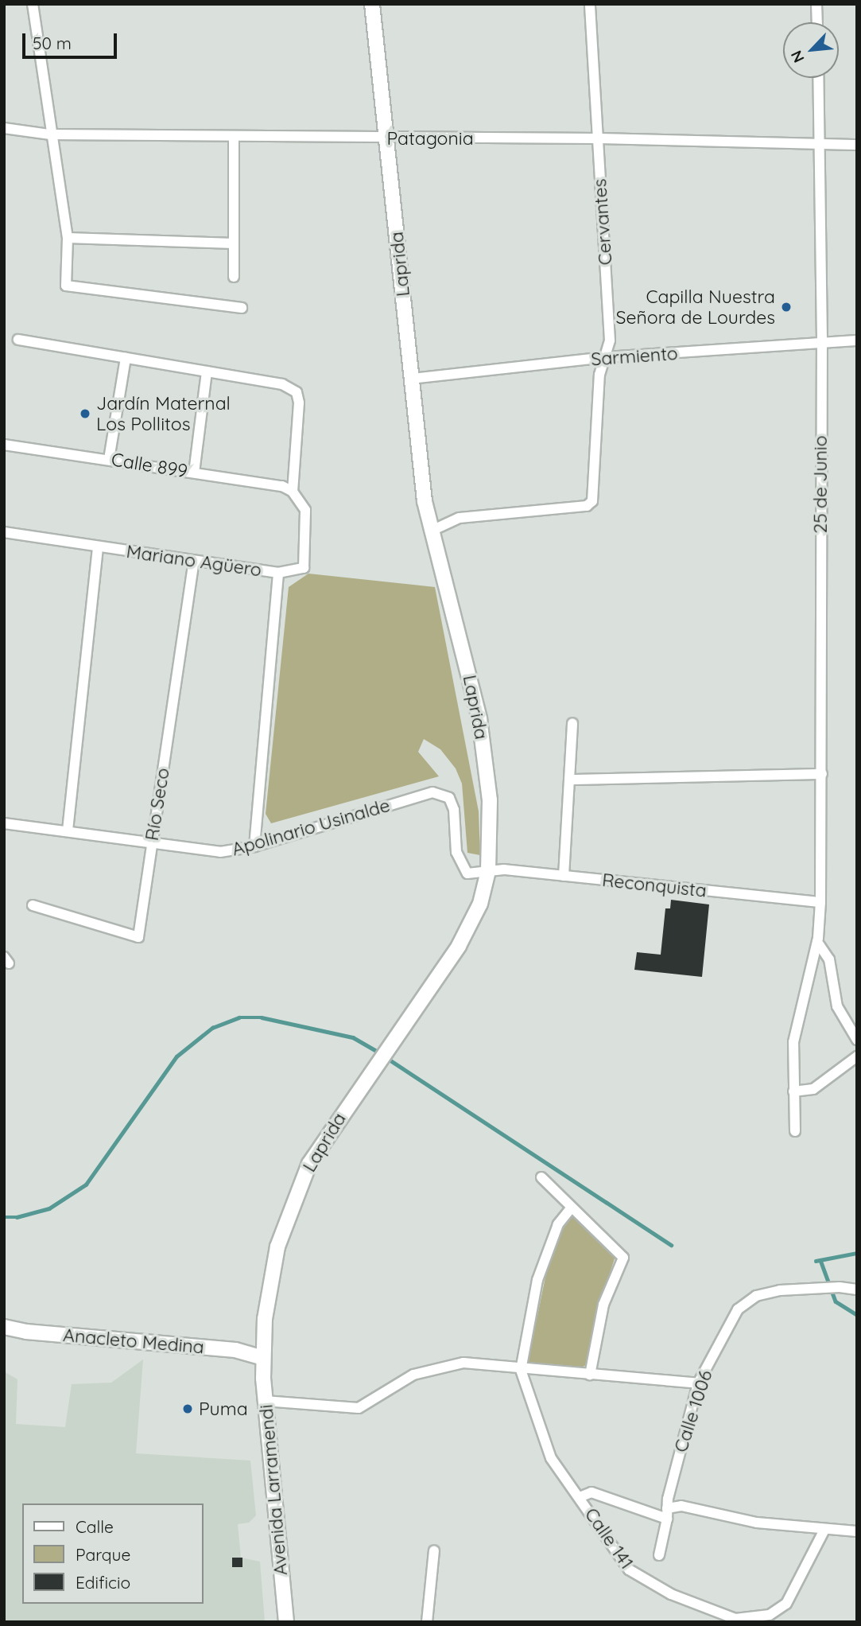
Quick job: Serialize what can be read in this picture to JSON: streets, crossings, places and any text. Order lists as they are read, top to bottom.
{
  "streets": {
    "main road": ["Laprida", "Anacleto Medina", "Avenida Larramendi"],
    "street": [
      "Patagonia",
      "Cervantes",
      "Sarmiento",
      "Calle 899",
      "25 de Junio",
      "Mariano Agüero",
      "Río Seco",
      "Apolinario Usinalde",
      "Reconquista",
      "Calle 1006",
      "Calle 141"
    ]
  },
  "crossings": [
    ["Patagonia", "Cervantes"],
    ["Patagonia", "Laprida"],
    ["Patagonia", "25 de Junio"],
    ["Cervantes", "Laprida"],
    ["Cervantes", "Sarmiento"],
    ["Laprida", "Sarmiento"],
    ["Laprida", "Apolinario Usinalde"],
    ["Laprida", "Reconquista"],
    ["Laprida", "Anacleto Medina"],
    ["Laprida", "Avenida Larramendi"],
    ["Sarmiento", "25 de Junio"],
    ["25 de Junio", "Reconquista"],
    ["Mariano Agüero", "Río Seco"],
    ["Mariano Agüero", "Apolinario Usinalde"],
    ["Río Seco", "Apolinario Usinalde"],
    ["Apolinario Usinalde", "Reconquista"],
    ["Anacleto Medina", "Avenida Larramendi"]
  ],
  "places": ["Capilla Nuestra Señora de Lourdes", "Jardín Maternal Los Pollitos", "Puma"],
  "legend": ["Calle", "Parque", "Edificio"],
  "scale_bar": "50 m",
  "north": "bottom left"
}
